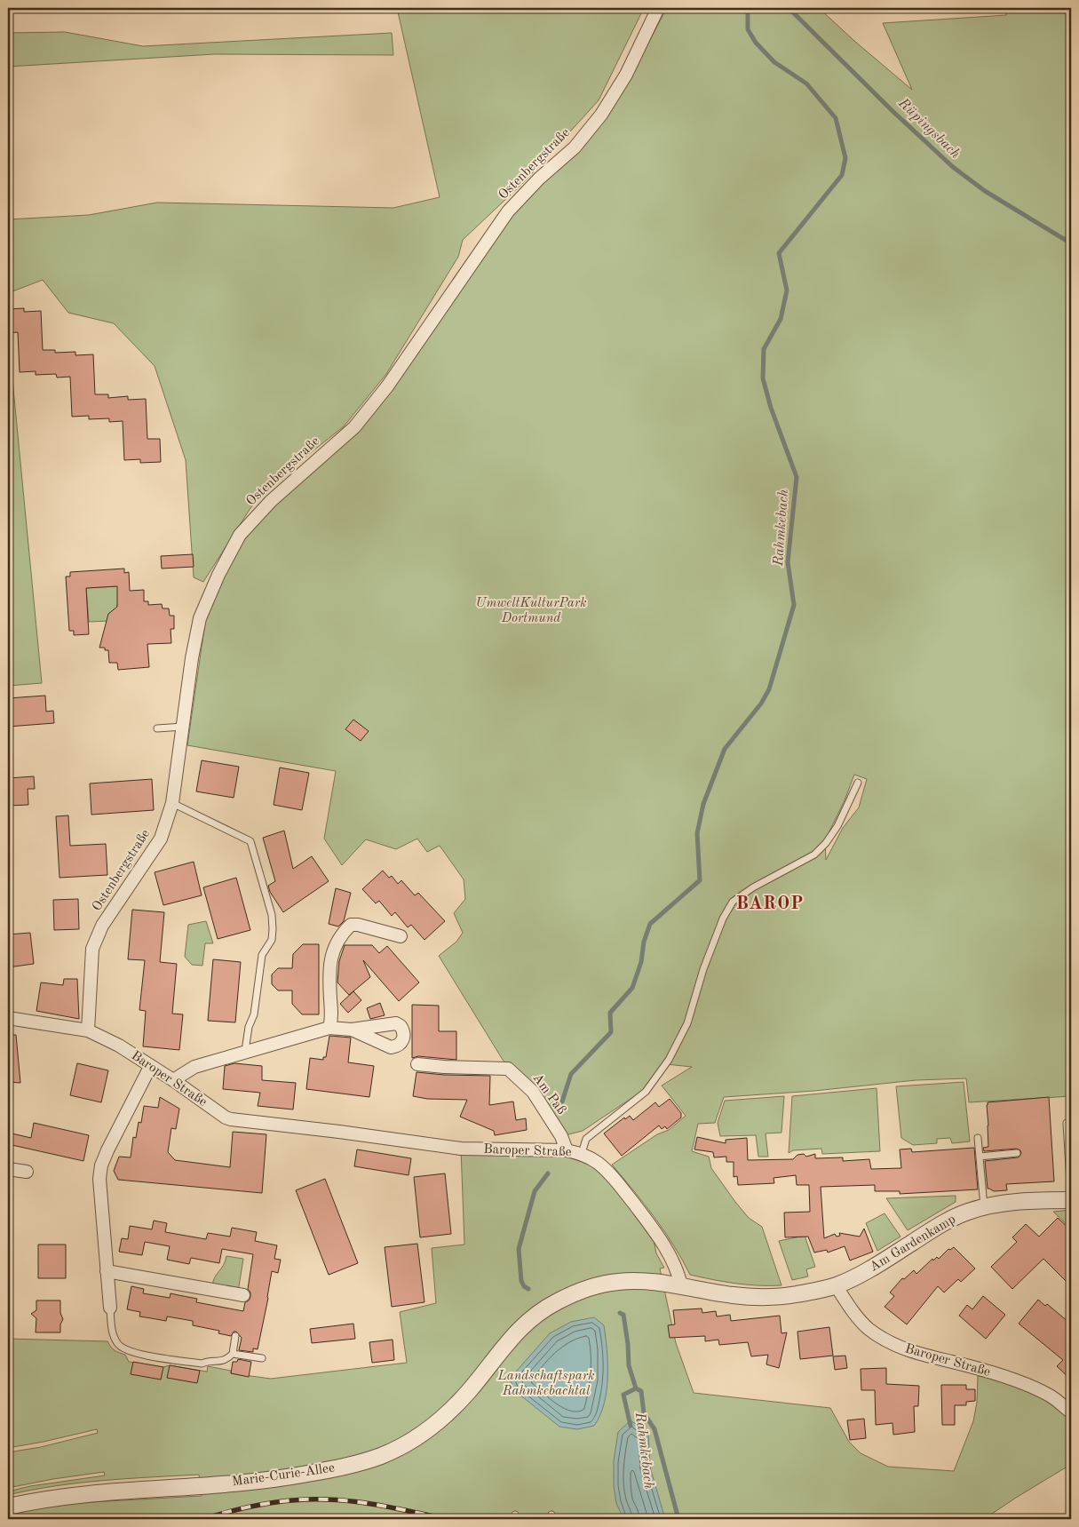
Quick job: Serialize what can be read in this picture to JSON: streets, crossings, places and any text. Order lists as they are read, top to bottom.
{
  "streets": {
    "street": [
      "Ostenbergstraße",
      "Baroper Straße",
      "Am Paß",
      "Am Gardenkamp",
      "Marie-Curie-Allee"
    ]
  },
  "crossings": [
    ["Ostenbergstraße", "Baroper Straße"],
    ["Baroper Straße", "Am Paß"],
    ["Baroper Straße", "Am Gardenkamp"],
    ["Baroper Straße", "Marie-Curie-Allee"]
  ],
  "districts": ["BAROP"],
  "water": ["Rüpingsbach", "Rahmkebach"],
  "parks": ["UmweltKulturPark Dortmund", "Landschaftspark Rahmkebachtal"]
}
